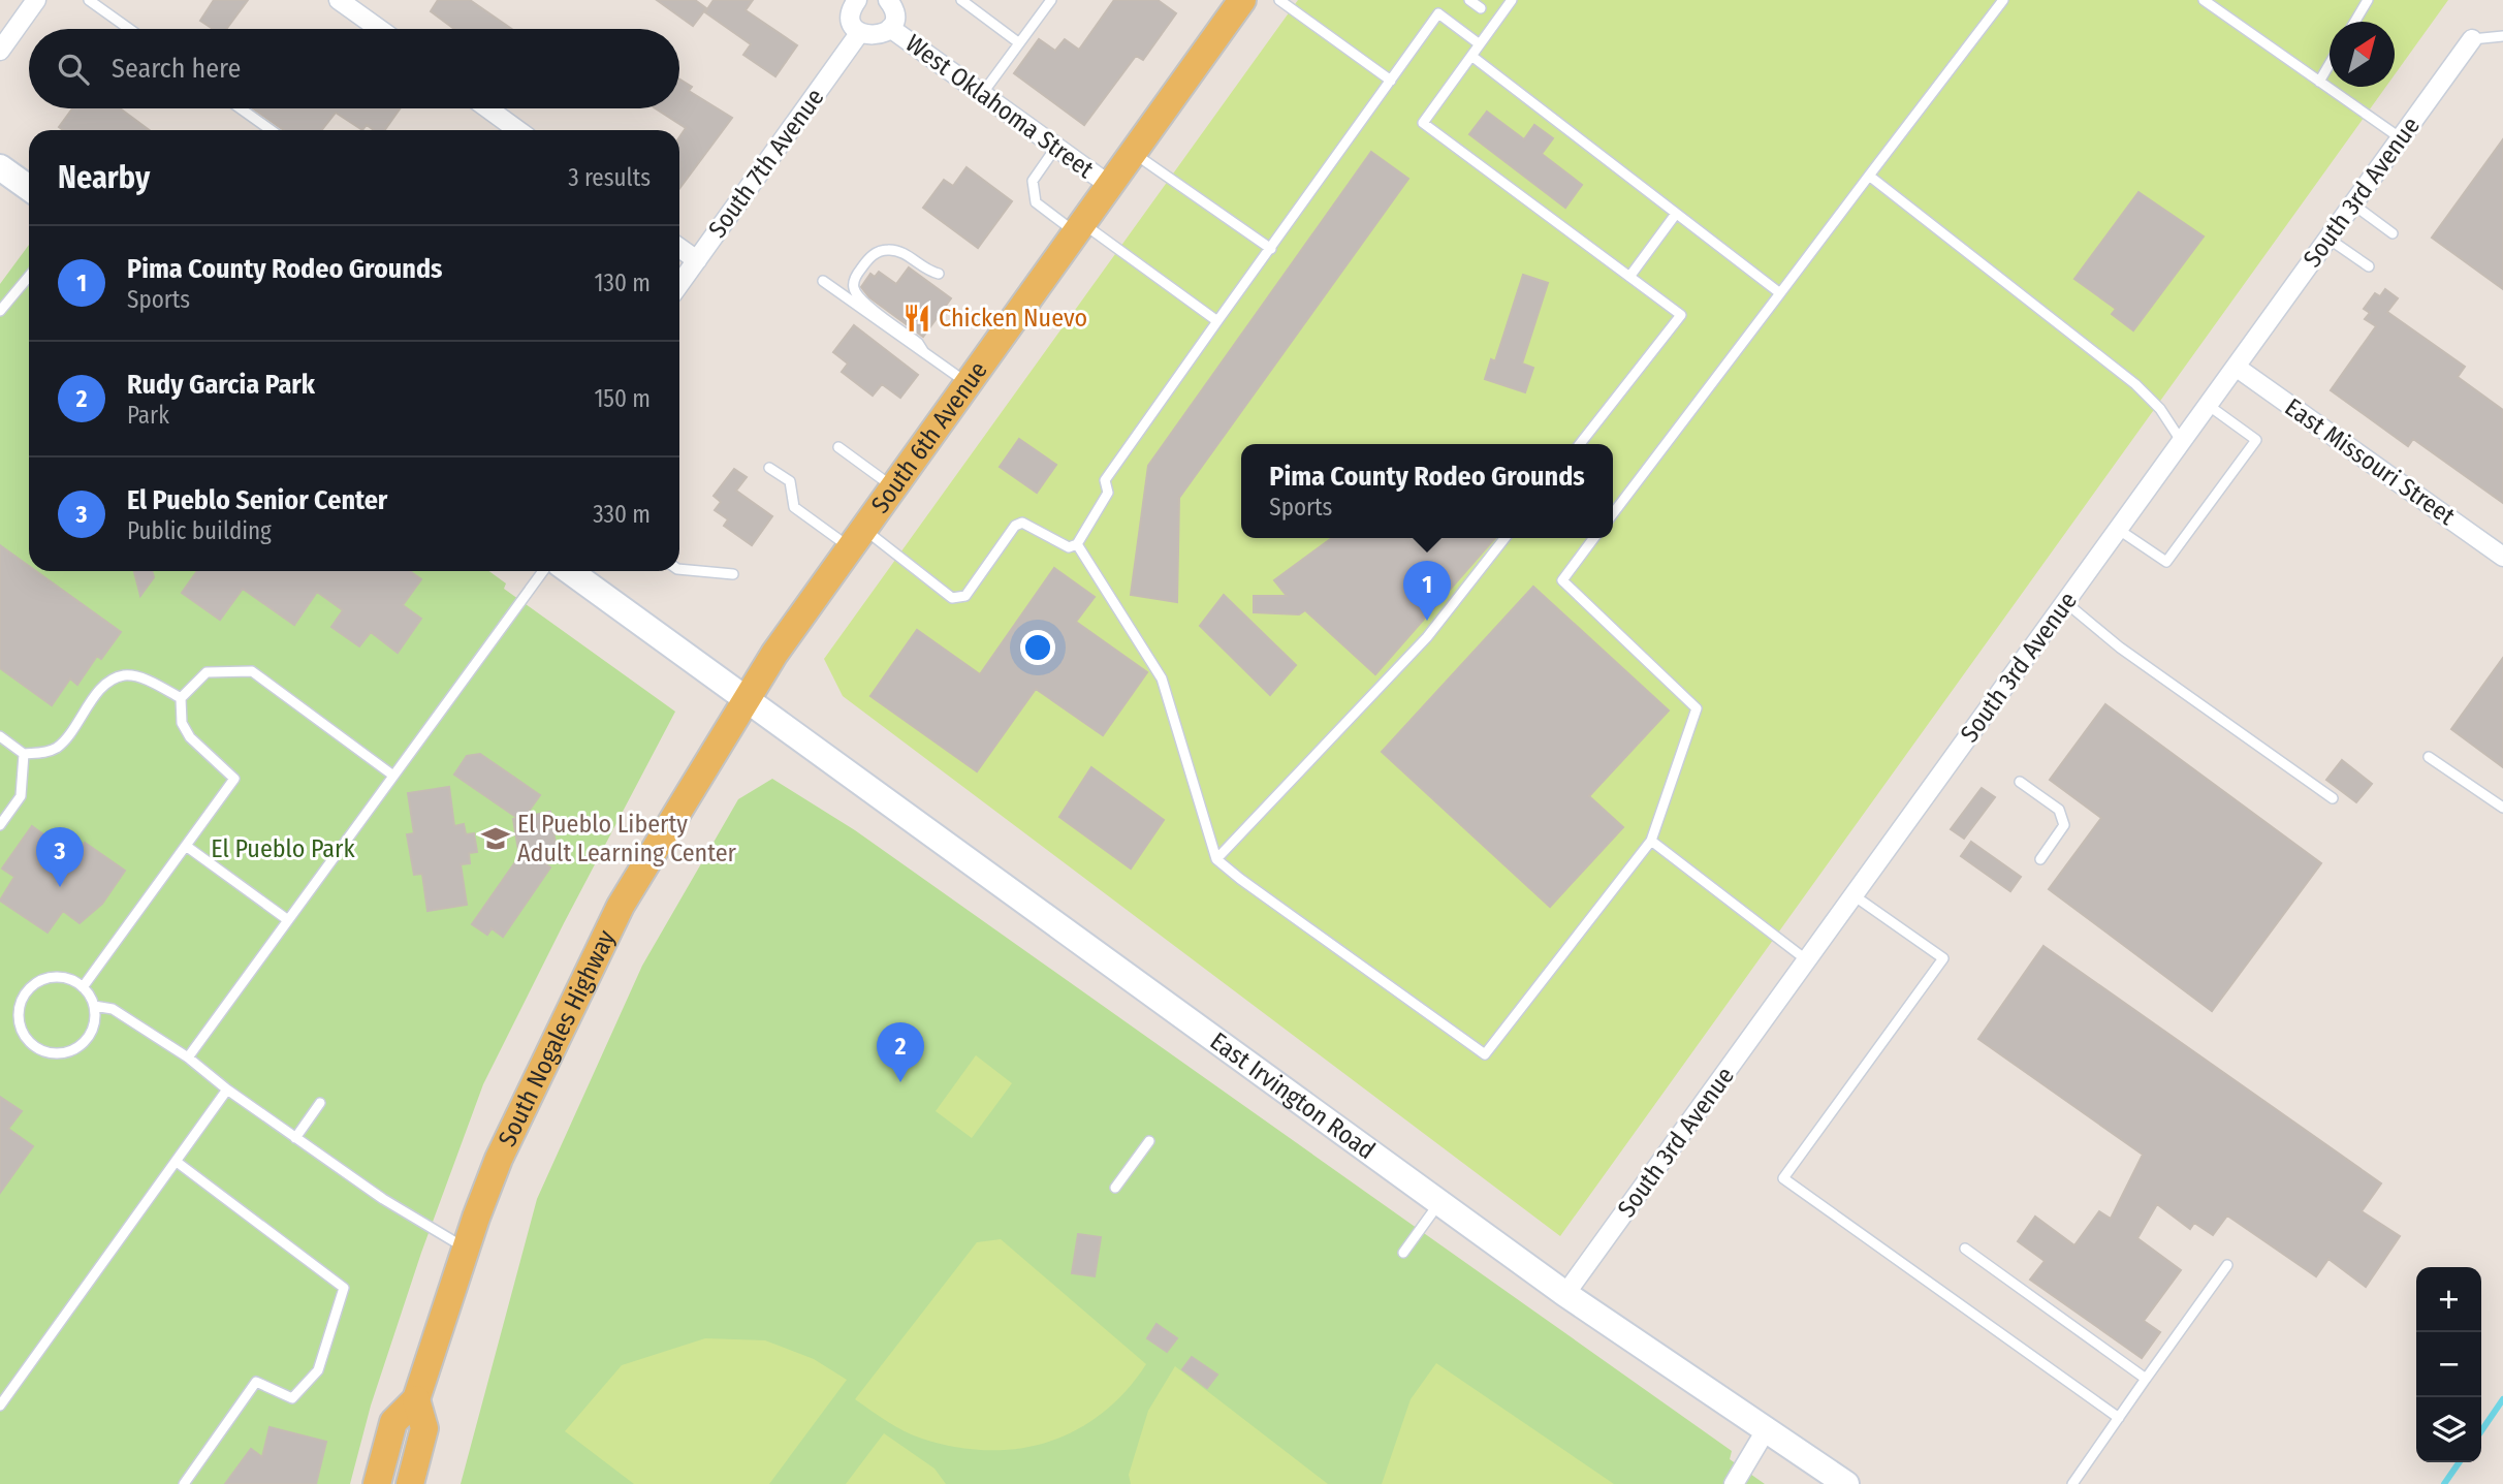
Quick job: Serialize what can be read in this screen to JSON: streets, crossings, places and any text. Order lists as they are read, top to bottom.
{
  "streets": {
    "main road": ["South 6th Avenue", "South Nogales Highway", "East Irvington Road"],
    "street": [
      "West Oklahoma Street",
      "South 7th Avenue",
      "South 3rd Avenue",
      "East Missouri Street"
    ]
  },
  "crossings": [
    ["West Oklahoma Street", "South 6th Avenue"],
    ["South 3rd Avenue", "East Missouri Street"],
    ["South 3rd Avenue", "East Irvington Road"],
    ["South 6th Avenue", "South Nogales Highway"],
    ["South 6th Avenue", "East Irvington Road"],
    ["South Nogales Highway", "East Irvington Road"]
  ],
  "parks": ["El Pueblo Park"],
  "places": {
    "restaurant": ["Chicken Nuevo"],
    "school or university": ["El Pueblo Liberty Adult Learning Center"]
  },
  "north": "top right",
  "page": {
    "search": "Search here",
    "heading": ["Nearby", "3 results"],
    "list": [
      {
        "mark": "1",
        "name": "Pima County Rodeo Grounds",
        "note": "Sports",
        "value": "130 m"
      },
      {
        "mark": "2",
        "name": "Rudy Garcia Park",
        "note": "Park",
        "value": "150 m"
      },
      {
        "mark": "3",
        "name": "El Pueblo Senior Center",
        "note": "Public building",
        "value": "330 m"
      }
    ],
    "popup": ["Pima County Rodeo Grounds", "Sports"],
    "pins": ["1", "3", "2"],
    "map_buttons": ["+", "−"]
  }
}
